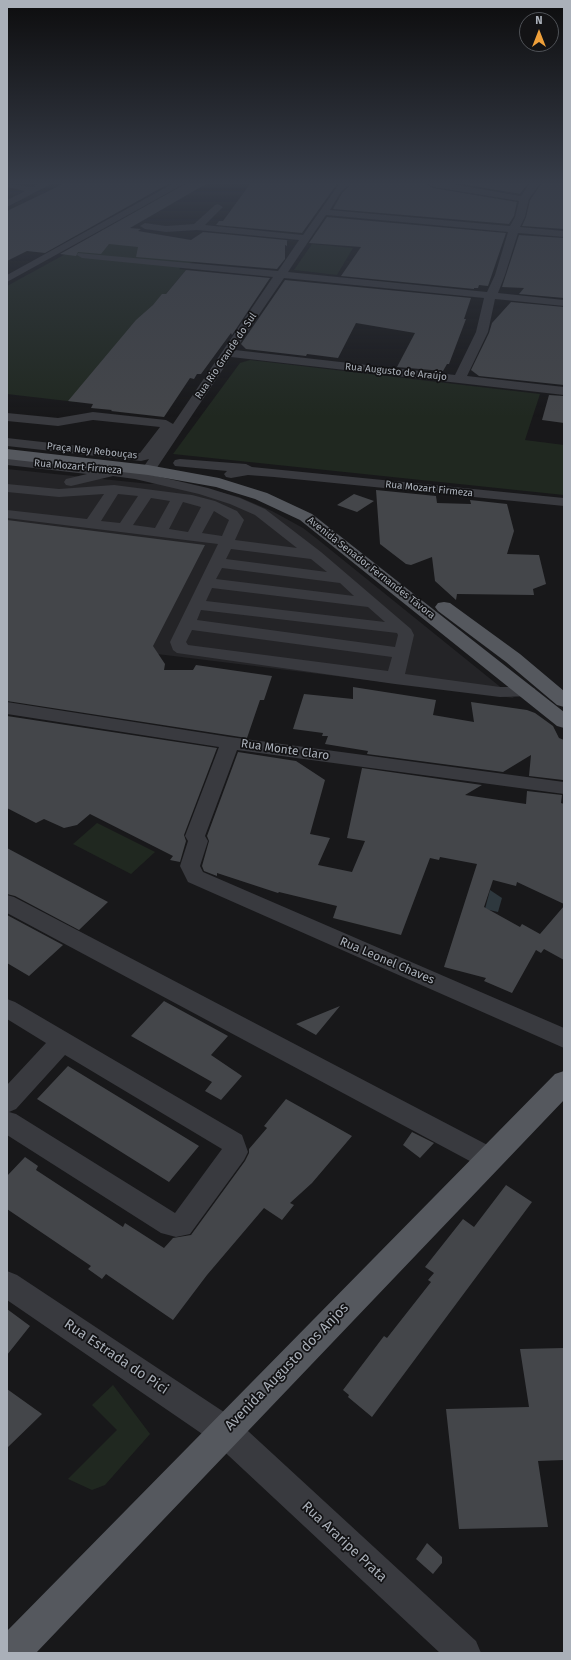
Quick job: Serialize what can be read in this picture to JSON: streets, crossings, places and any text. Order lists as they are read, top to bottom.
{
  "streets": {
    "main road": ["Avenida Senador Fernandes Távora", "Avenida Augusto dos Anjos"],
    "street": [
      "Rua Rio Grande do Sul",
      "Rua Augusto de Araújo",
      "Praça Ney Rebouças",
      "Rua Mozart Firmeza",
      "Rua Monte Claro",
      "Rua Leonel Chaves",
      "Rua Estrada do Pici",
      "Rua Araripe Prata"
    ]
  },
  "crossings": [
    ["Rua Rio Grande do Sul", "Rua Augusto de Araújo"],
    ["Rua Rio Grande do Sul", "Rua Mozart Firmeza"],
    ["Rua Rio Grande do Sul", "Avenida Senador Fernandes Távora"],
    ["Rua Mozart Firmeza", "Avenida Senador Fernandes Távora"],
    ["Rua Monte Claro", "Rua Leonel Chaves"],
    ["Rua Estrada do Pici", "Avenida Augusto dos Anjos"],
    ["Rua Estrada do Pici", "Rua Araripe Prata"],
    ["Avenida Augusto dos Anjos", "Rua Araripe Prata"]
  ],
  "north": "top"
}
